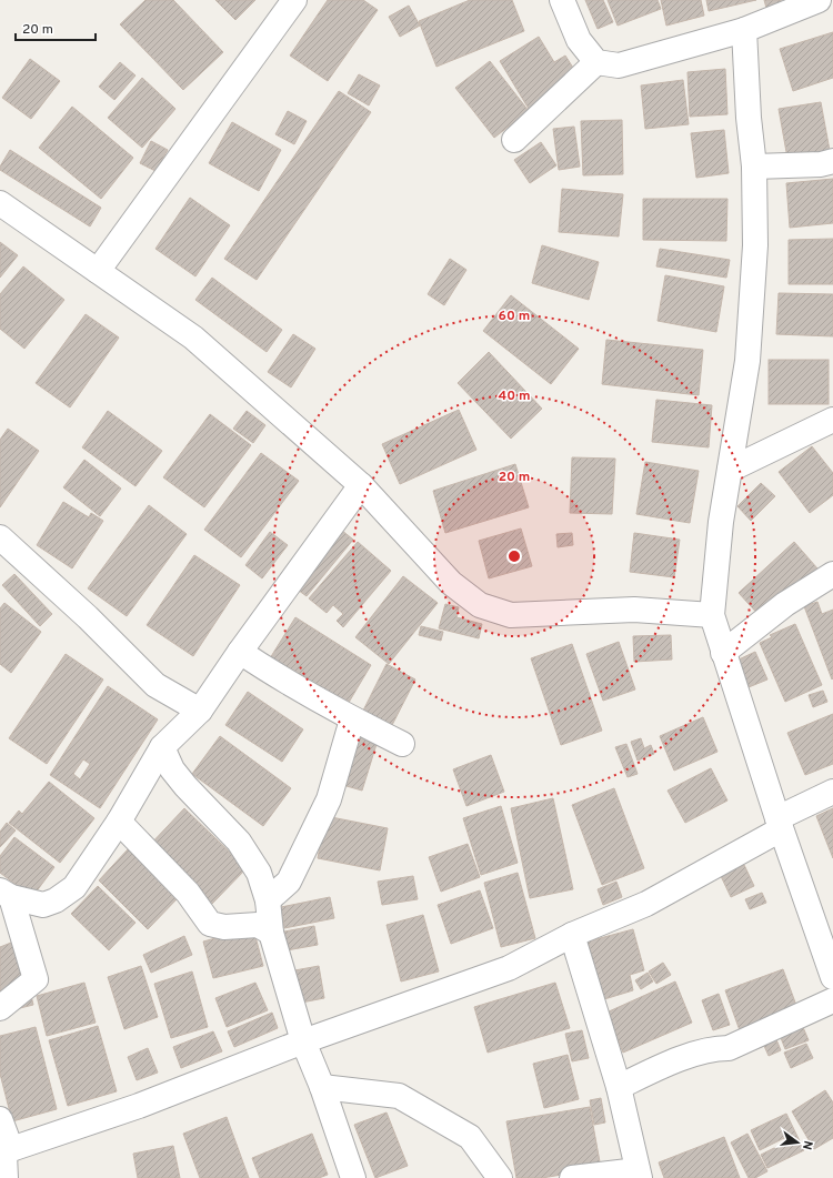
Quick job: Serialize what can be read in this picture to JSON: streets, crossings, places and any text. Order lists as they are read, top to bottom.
{
  "scale_bar": "20 m",
  "north": "right",
  "rings": ["60 m", "40 m", "20 m"]
}
